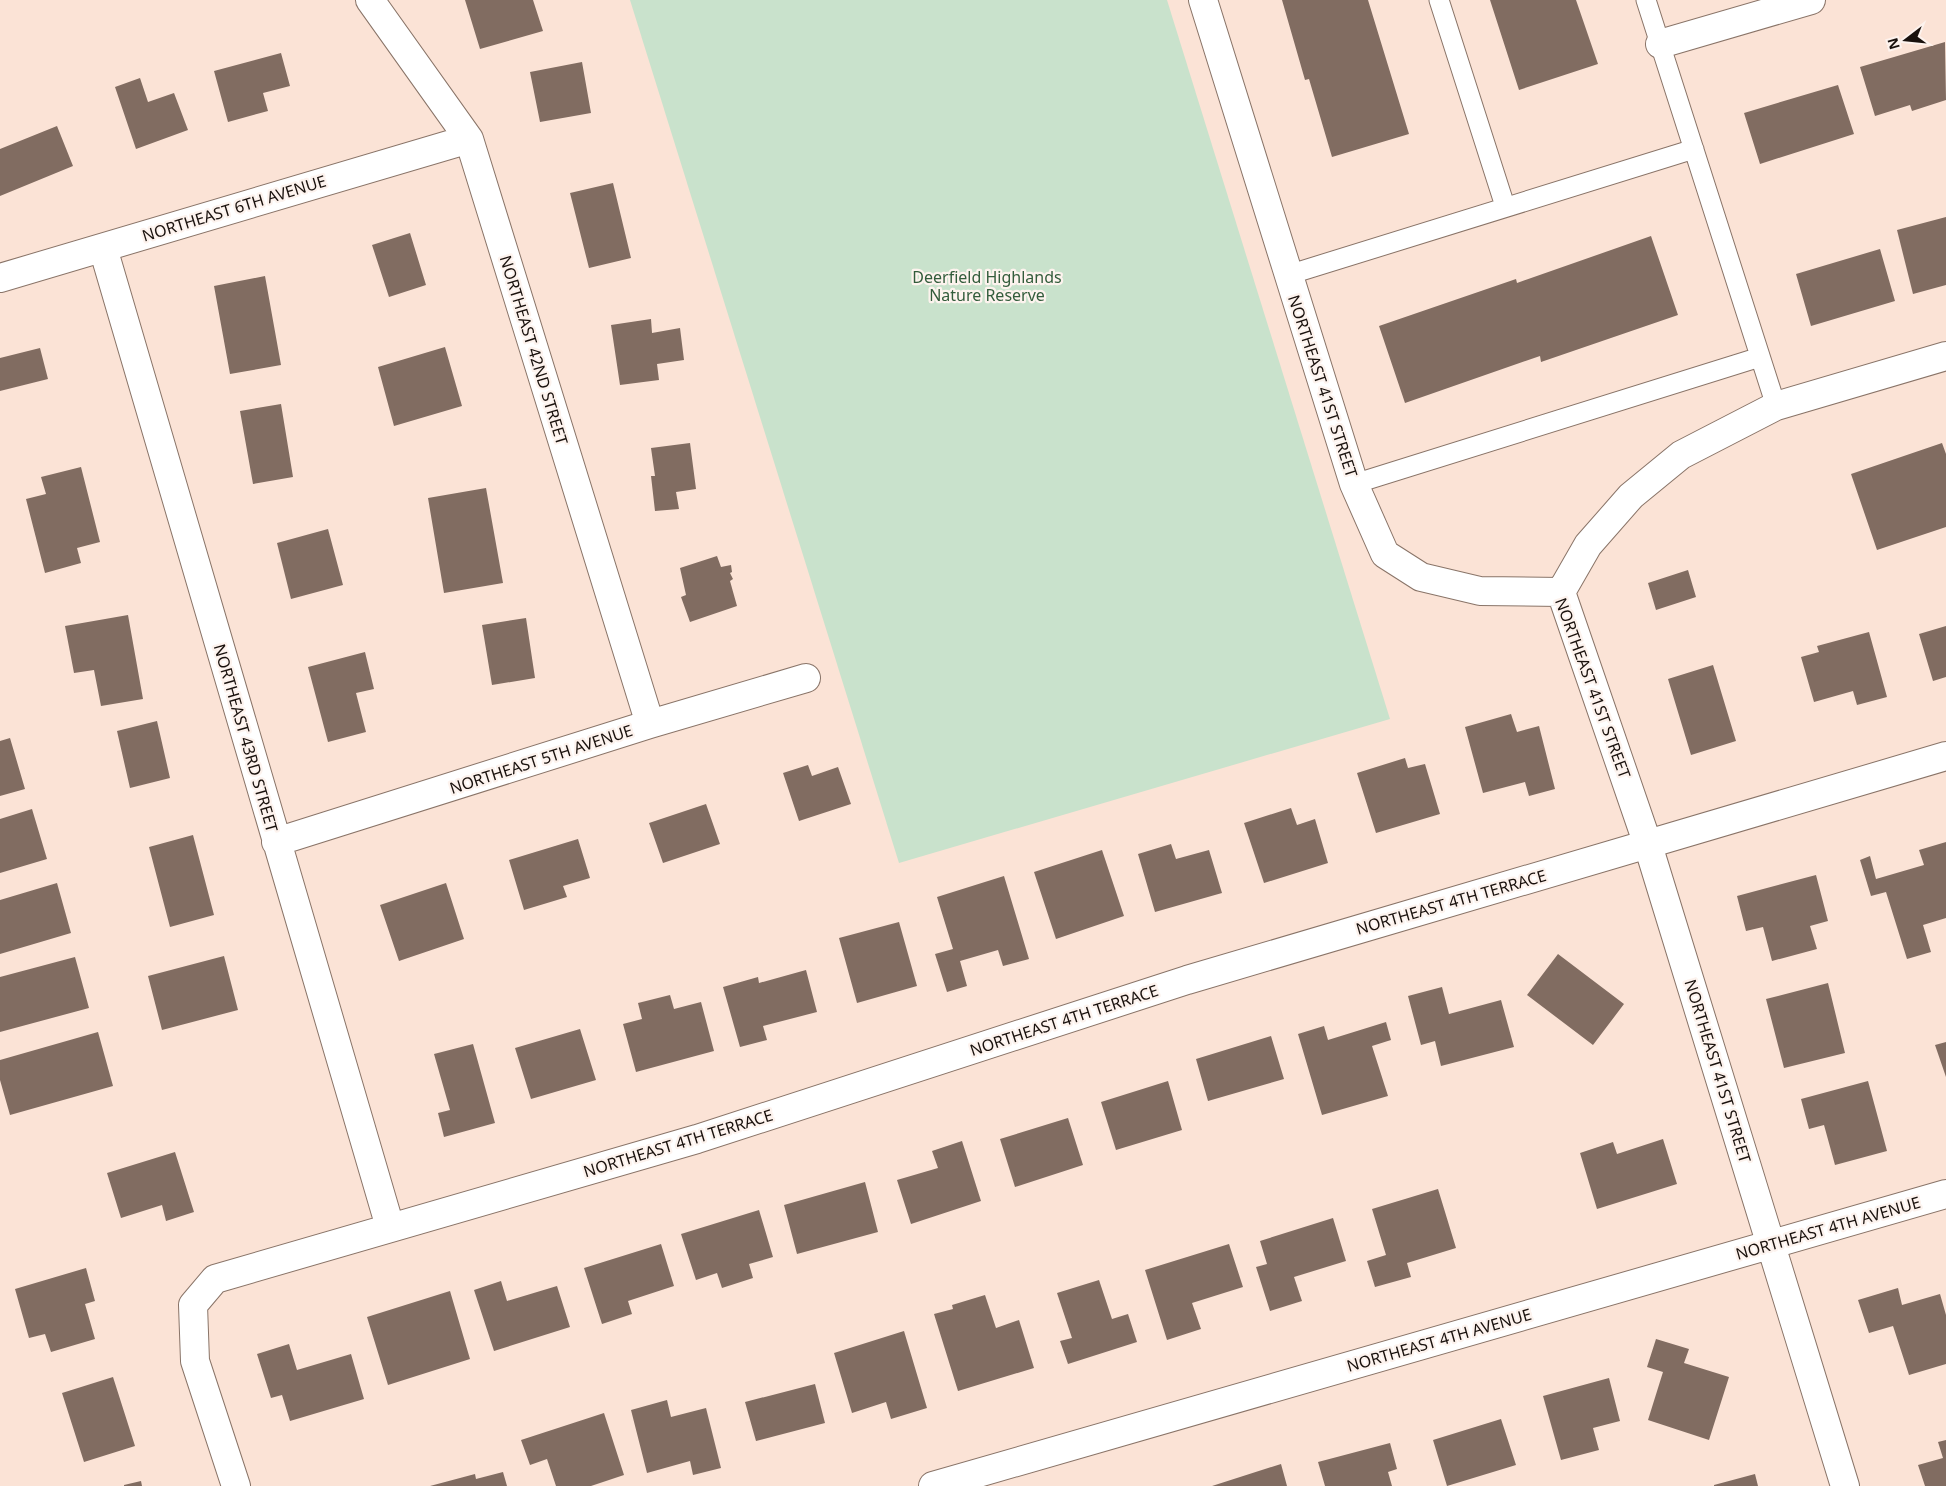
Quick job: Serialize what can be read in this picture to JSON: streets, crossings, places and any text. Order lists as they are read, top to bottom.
{
  "streets": {
    "street": [
      "NORTHEAST 6TH AVENUE",
      "NORTHEAST 42ND STREET",
      "NORTHEAST 41ST STREET",
      "NORTHEAST 43RD STREET",
      "NORTHEAST 5TH AVENUE",
      "NORTHEAST 4TH TERRACE",
      "NORTHEAST 4TH AVENUE"
    ]
  },
  "crossings": [
    ["NORTHEAST 6TH AVENUE", "NORTHEAST 42ND STREET"],
    ["NORTHEAST 6TH AVENUE", "NORTHEAST 43RD STREET"],
    ["NORTHEAST 42ND STREET", "NORTHEAST 5TH AVENUE"],
    ["NORTHEAST 41ST STREET", "NORTHEAST 4TH TERRACE"],
    ["NORTHEAST 41ST STREET", "NORTHEAST 4TH AVENUE"],
    ["NORTHEAST 43RD STREET", "NORTHEAST 5TH AVENUE"],
    ["NORTHEAST 43RD STREET", "NORTHEAST 4TH TERRACE"]
  ],
  "parks": ["Deerfield Highlands Nature Reserve"],
  "north": "left"
}
